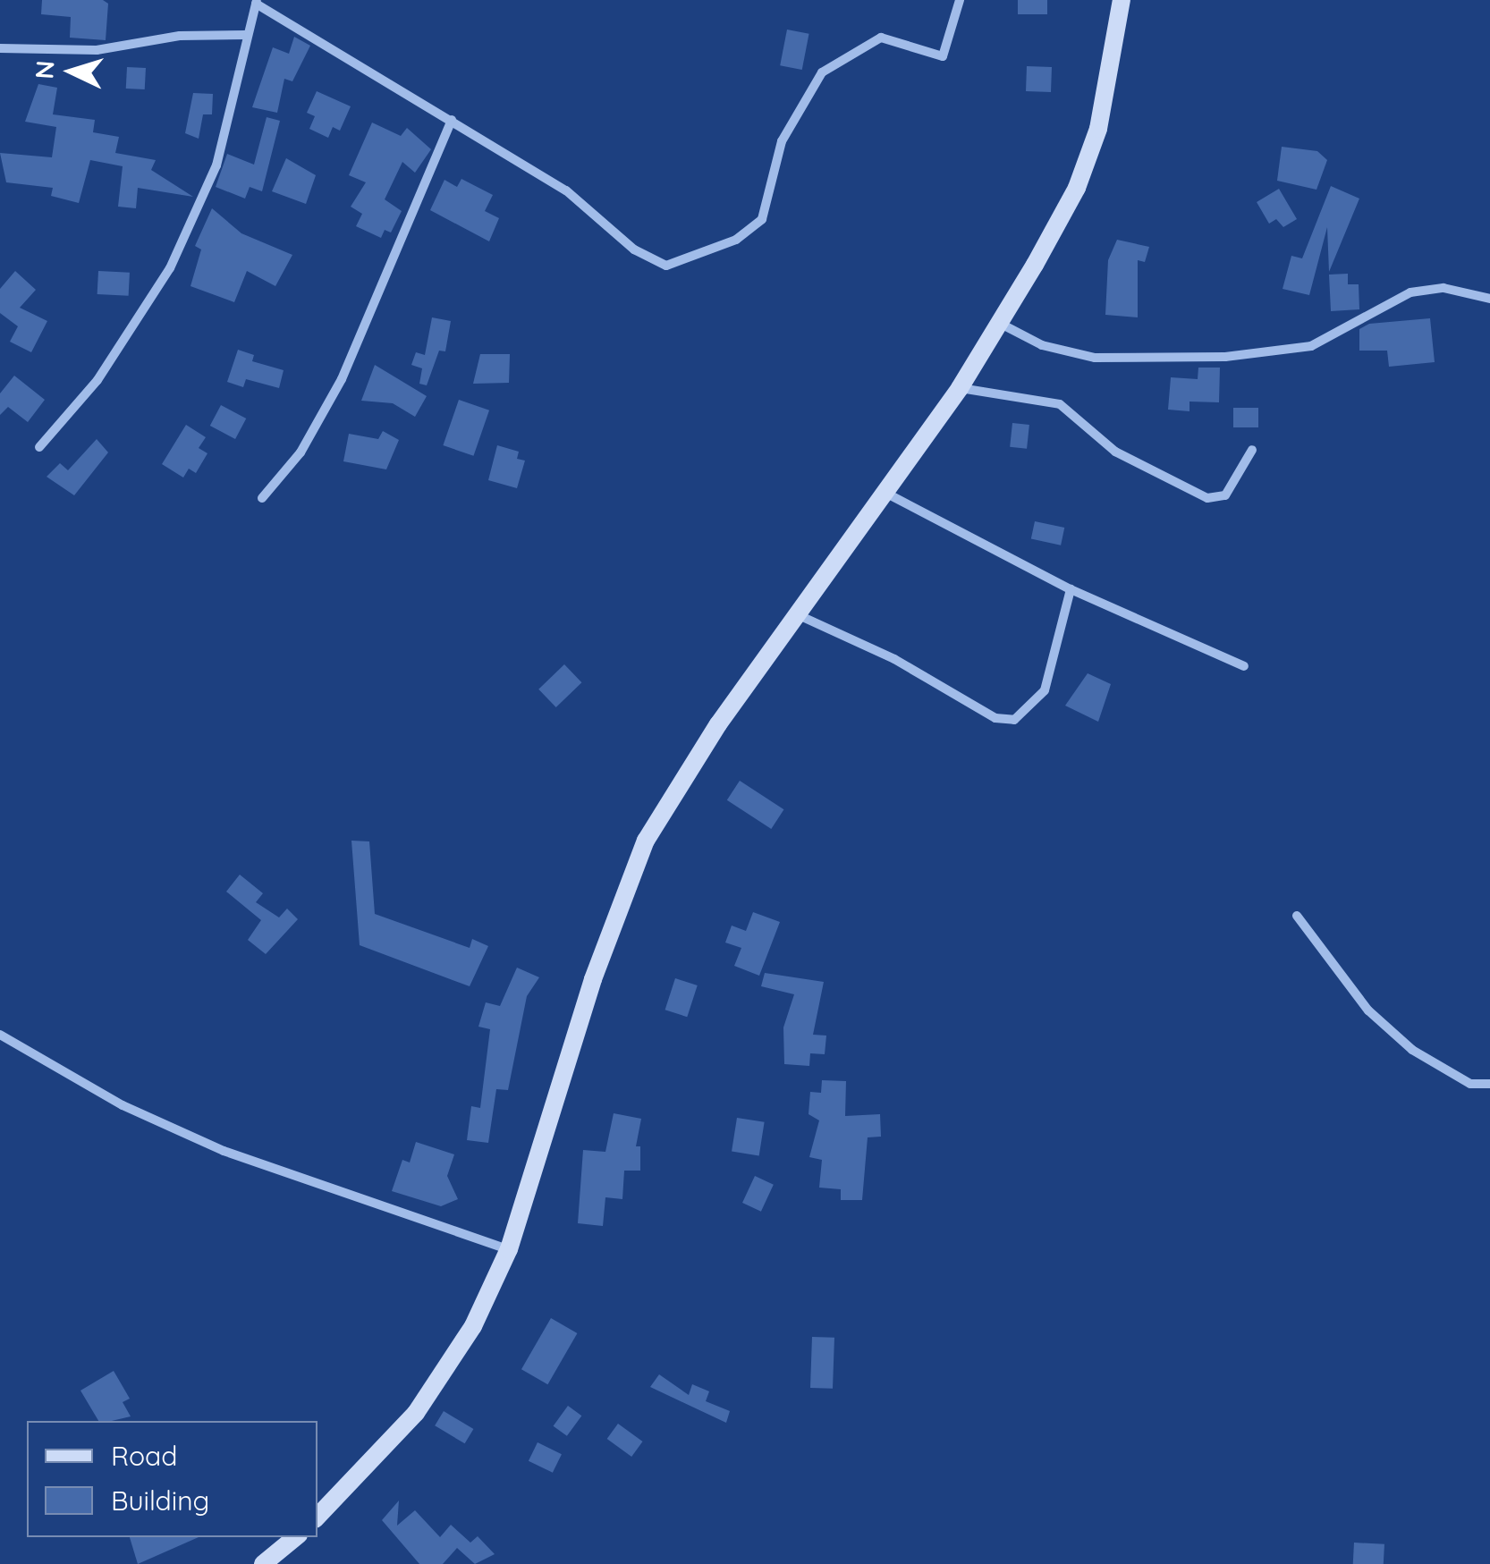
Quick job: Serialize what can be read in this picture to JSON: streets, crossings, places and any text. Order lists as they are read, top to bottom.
{
  "legend": ["Road", "Building"],
  "north": "left"
}
